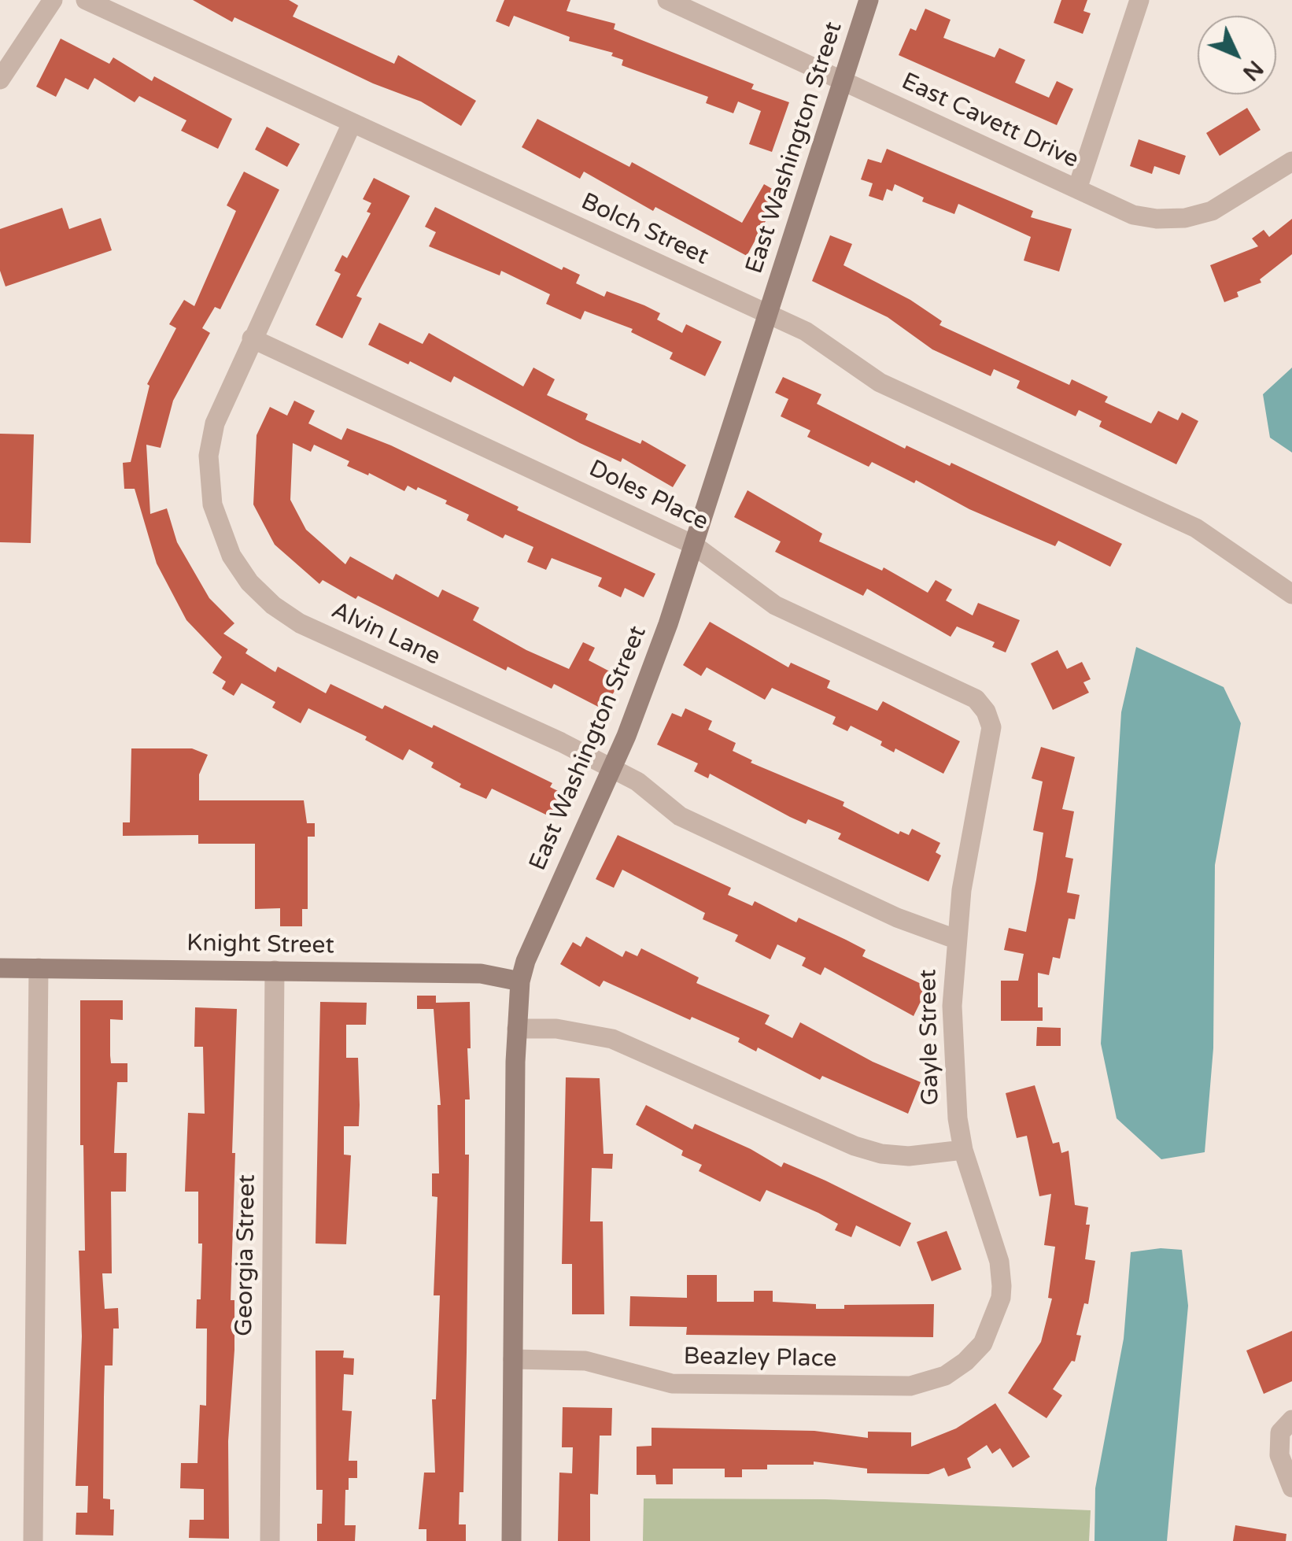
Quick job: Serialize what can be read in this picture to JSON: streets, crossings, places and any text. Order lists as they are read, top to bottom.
{
  "streets": {
    "street": [
      "East Cavett Drive",
      "East Washington Street",
      "Bolch Street",
      "Doles Place",
      "Alvin Lane",
      "Knight Street",
      "Gayle Street",
      "Georgia Street",
      "Beazley Place"
    ]
  },
  "crossings": [
    ["East Cavett Drive", "East Washington Street"],
    ["East Washington Street", "Bolch Street"],
    ["East Washington Street", "Doles Place"],
    ["East Washington Street", "Alvin Lane"],
    ["East Washington Street", "Knight Street"],
    ["East Washington Street", "Beazley Place"],
    ["Bolch Street", "Alvin Lane"],
    ["Doles Place", "Alvin Lane"],
    ["Doles Place", "Gayle Street"],
    ["Alvin Lane", "Gayle Street"],
    ["Knight Street", "Georgia Street"],
    ["Gayle Street", "Beazley Place"]
  ],
  "north": "bottom right"
}
